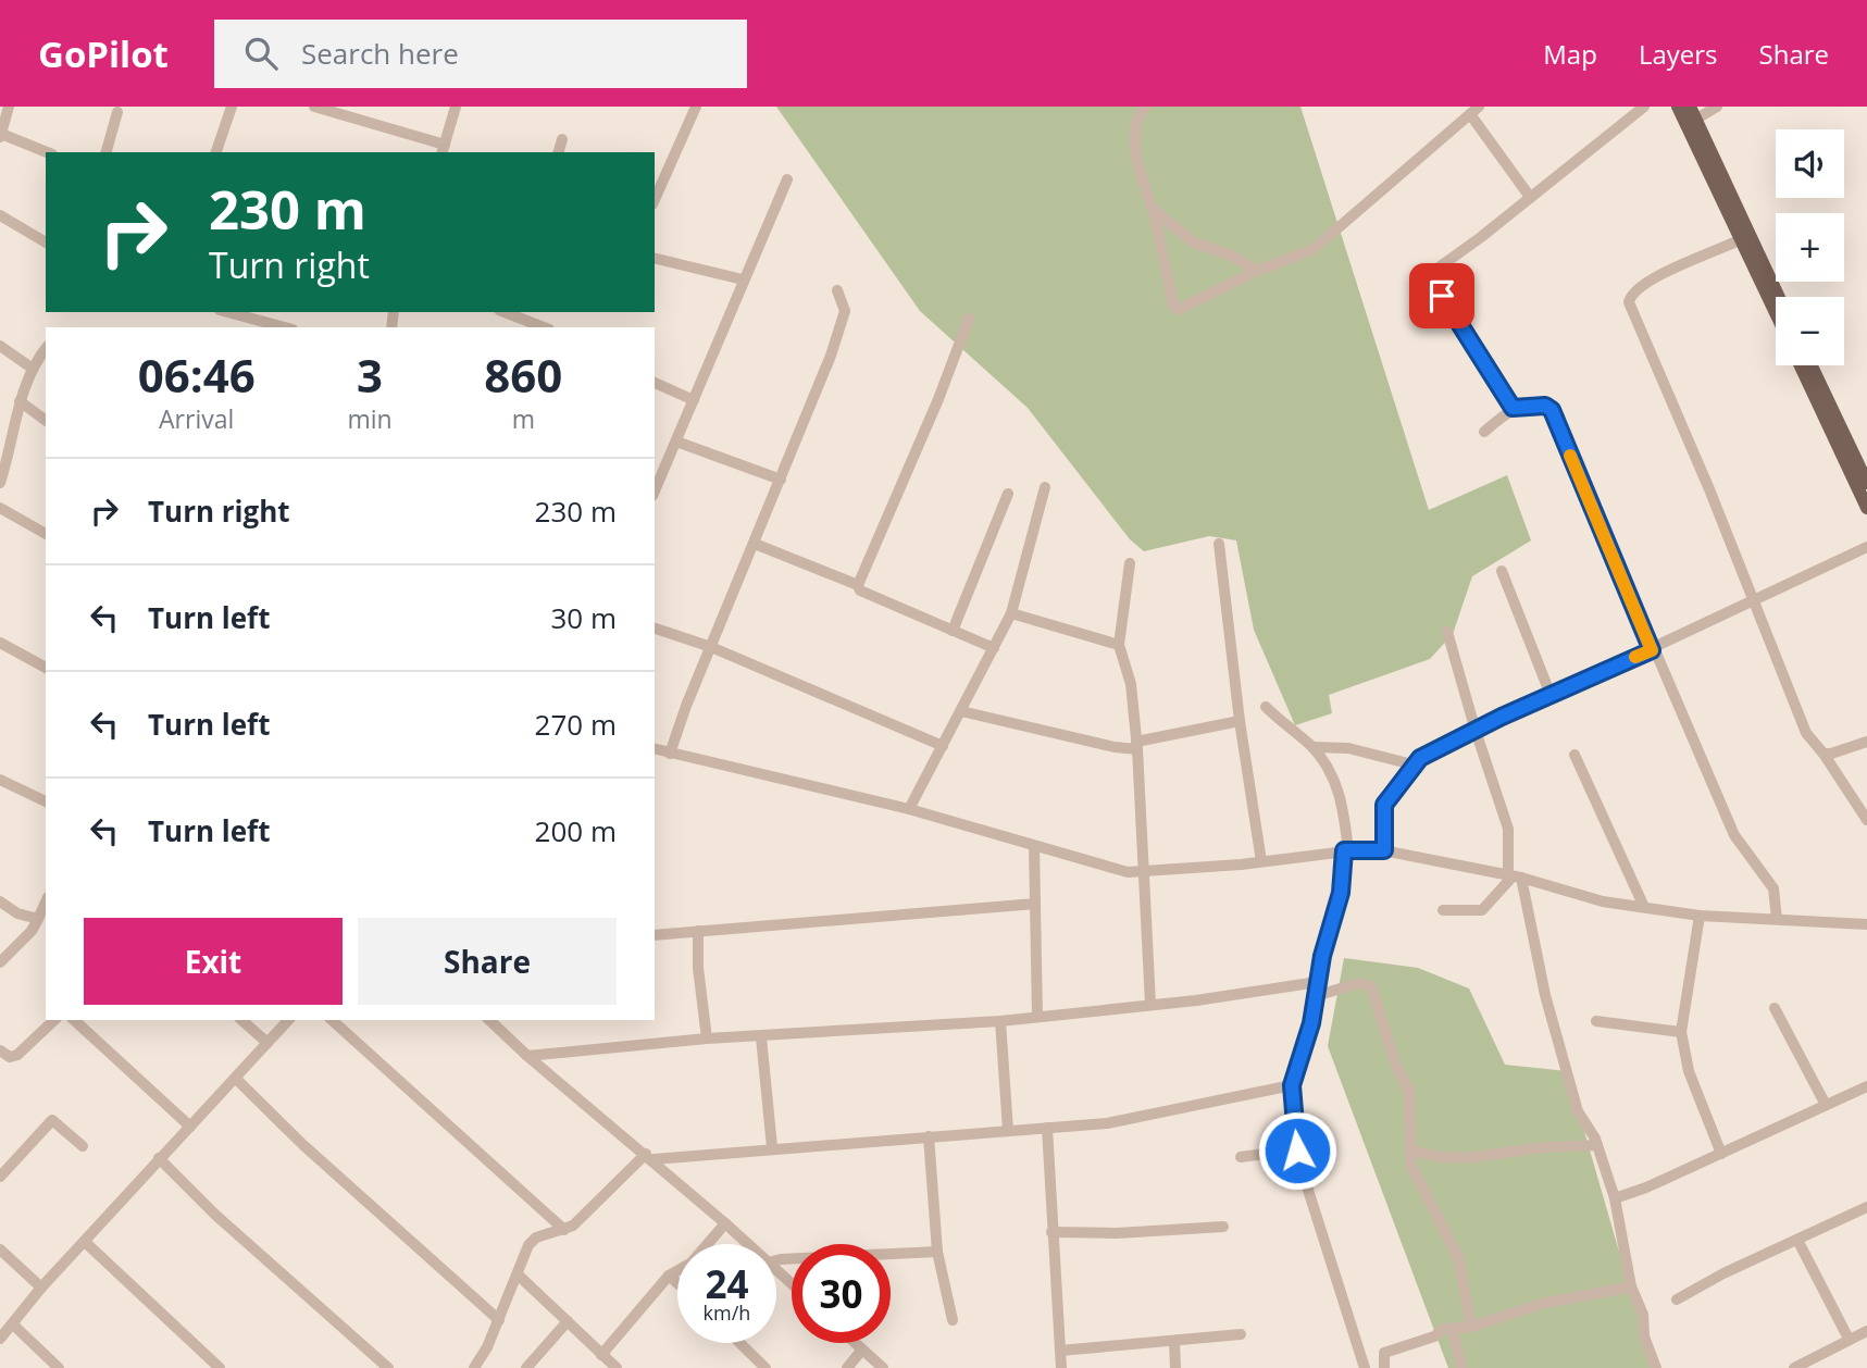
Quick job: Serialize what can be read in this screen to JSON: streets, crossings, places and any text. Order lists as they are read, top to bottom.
{
  "page": {
    "header": "GoPilot",
    "search": "Search here",
    "nav": ["Map", "Layers", "Share"],
    "map_buttons": ["+", "−"],
    "turn": ["230 m", "Turn right"],
    "eta": [
      "06:46",
      "Arrival",
      "3",
      "min",
      "860",
      "m"
    ],
    "list": [
      {
        "name": "Turn right",
        "value": "230 m"
      },
      {
        "name": "Turn left",
        "value": "30 m"
      },
      {
        "name": "Turn left",
        "value": "270 m"
      },
      {
        "name": "Turn left",
        "value": "200 m"
      }
    ],
    "buttons": ["Exit", "Share"],
    "speed": "24 km/h",
    "limit": "30"
  }
}
